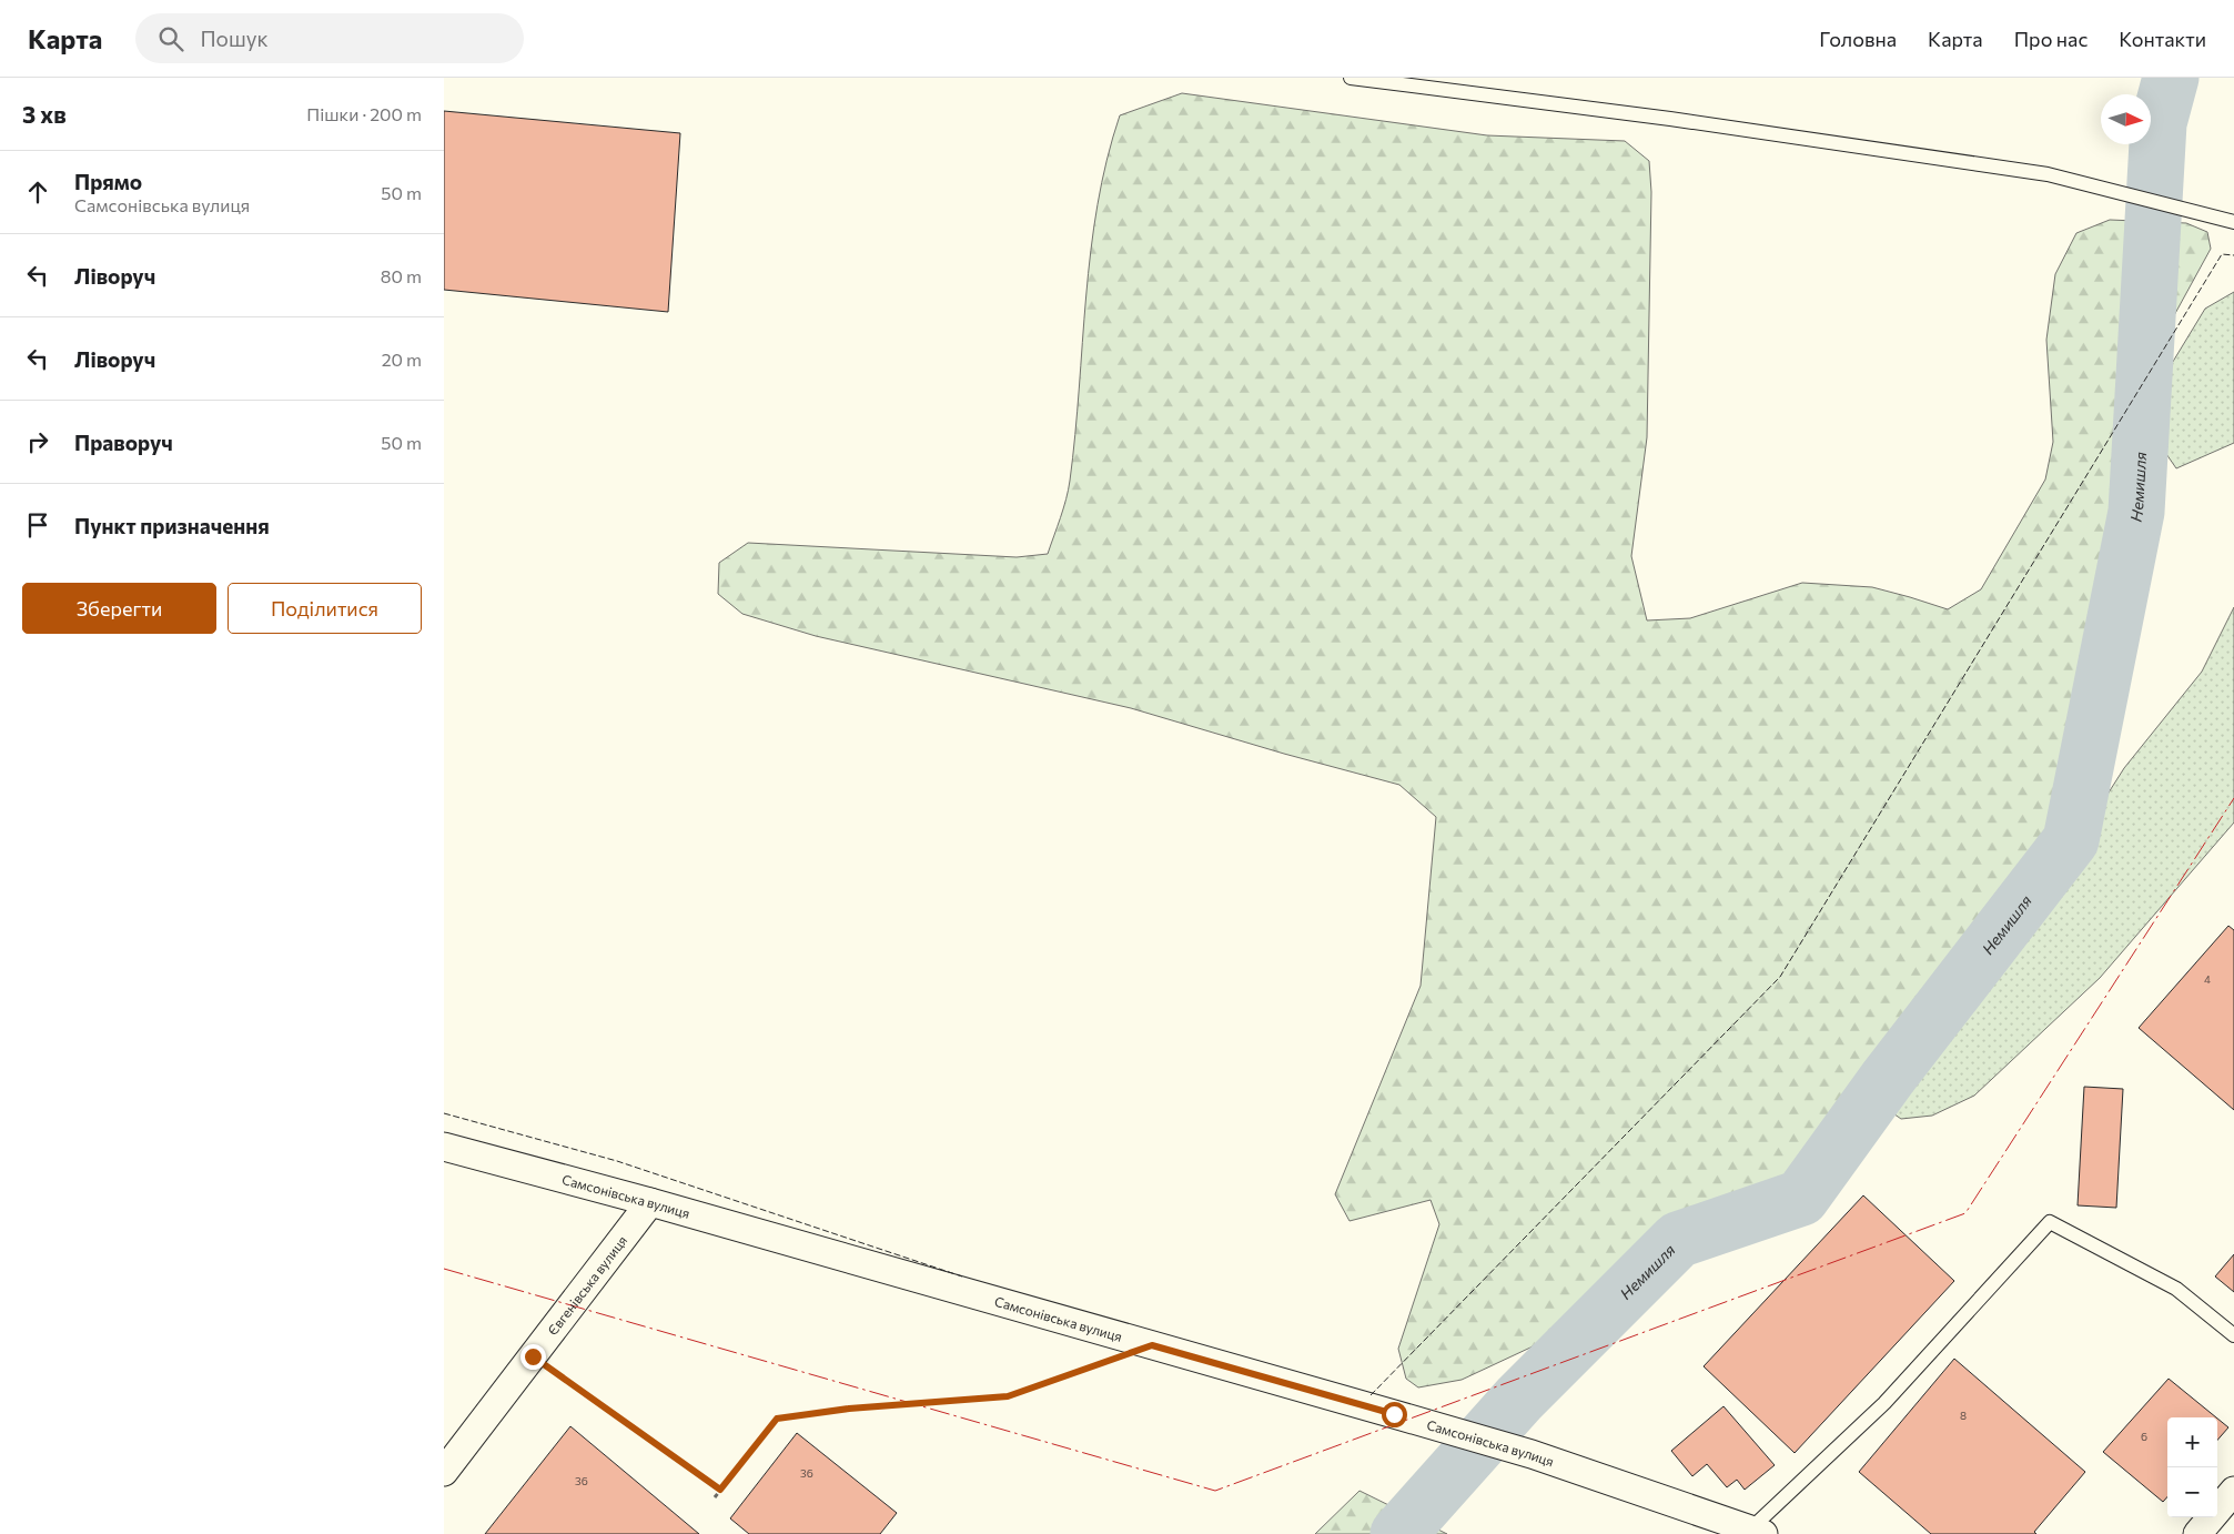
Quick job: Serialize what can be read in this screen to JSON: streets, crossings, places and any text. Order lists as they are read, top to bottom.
{
  "streets": {
    "street": ["Самсонівська вулиця", "Євгенівська вулиця"]
  },
  "crossings": [
    ["Самсонівська вулиця", "Євгенівська вулиця"]
  ],
  "water": ["Немишля"],
  "house_numbers": [
    "4",
    "8",
    "6",
    "36",
    "36"
  ],
  "north": "right",
  "page": {
    "header": "Карта",
    "search": "Пошук",
    "nav": [
      "Головна",
      "Карта",
      "Про нас",
      "Контакти"
    ],
    "heading": ["3 хв", "Пішки · 200 m"],
    "list": [
      ["Прямо", "Самсонівська вулиця", "50 m"],
      ["Ліворуч", "80 m"],
      ["Ліворуч", "20 m"],
      ["Праворуч", "50 m"],
      "Пункт призначення"
    ],
    "buttons": ["Зберегти", "Поділитися"],
    "map_buttons": ["+", "−"]
  }
}
